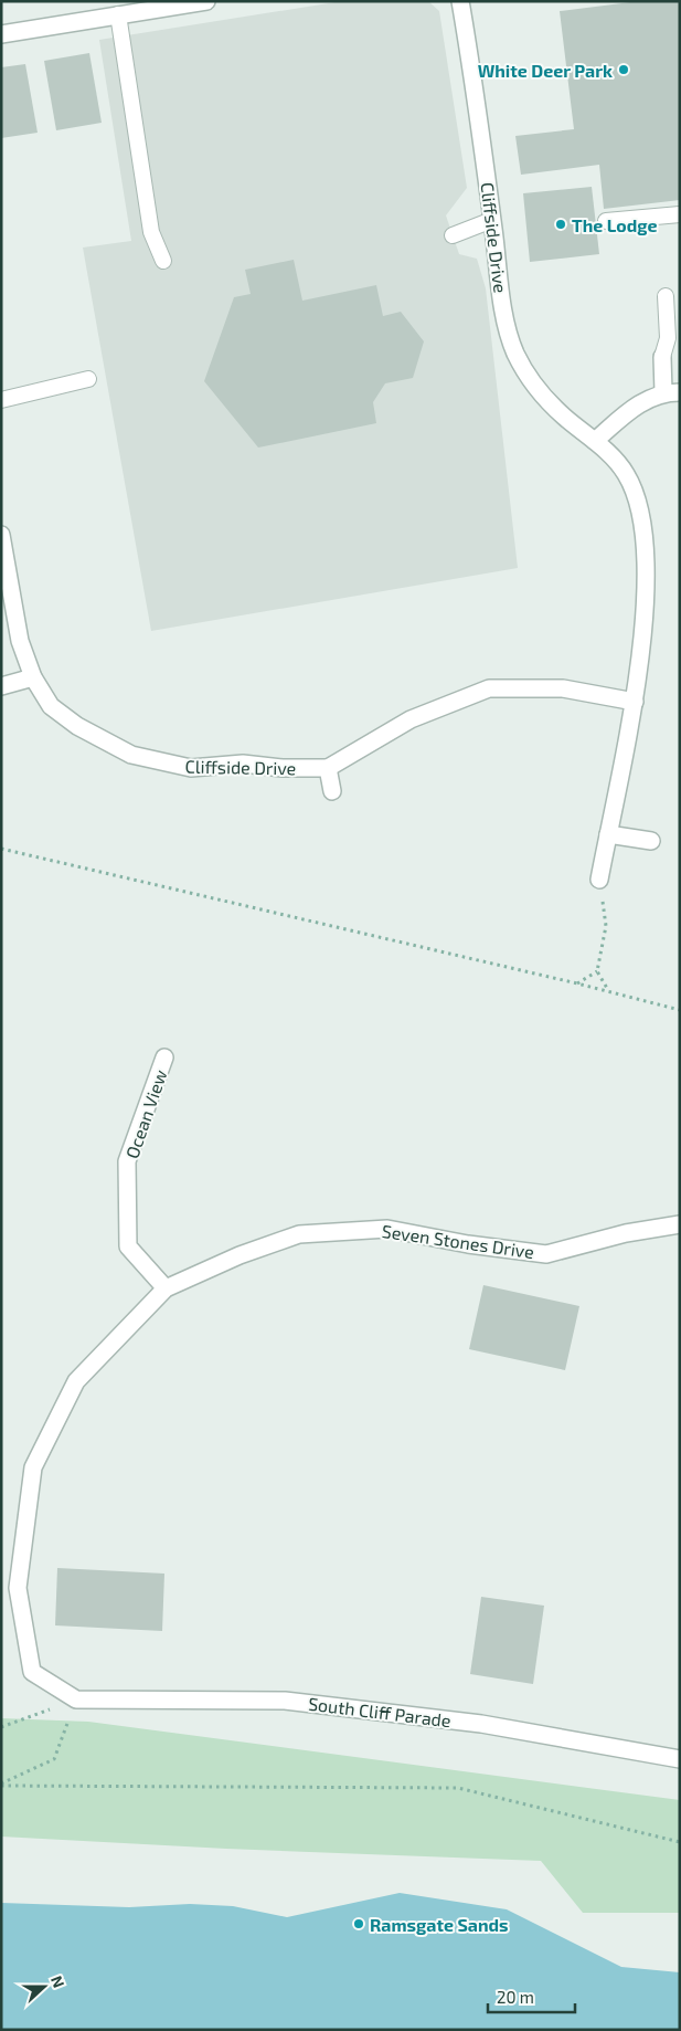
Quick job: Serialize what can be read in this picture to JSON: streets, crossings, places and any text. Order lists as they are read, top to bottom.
{
  "streets": {
    "street": [
      "Cliffside Drive",
      "Ocean View",
      "Seven Stones Drive",
      "South Cliff Parade"
    ]
  },
  "crossings": [
    ["Ocean View", "Seven Stones Drive"],
    ["Seven Stones Drive", "South Cliff Parade"]
  ],
  "places": ["White Deer Park", "The Lodge", "Ramsgate Sands"],
  "scale_bar": "20 m",
  "north": "right"
}
